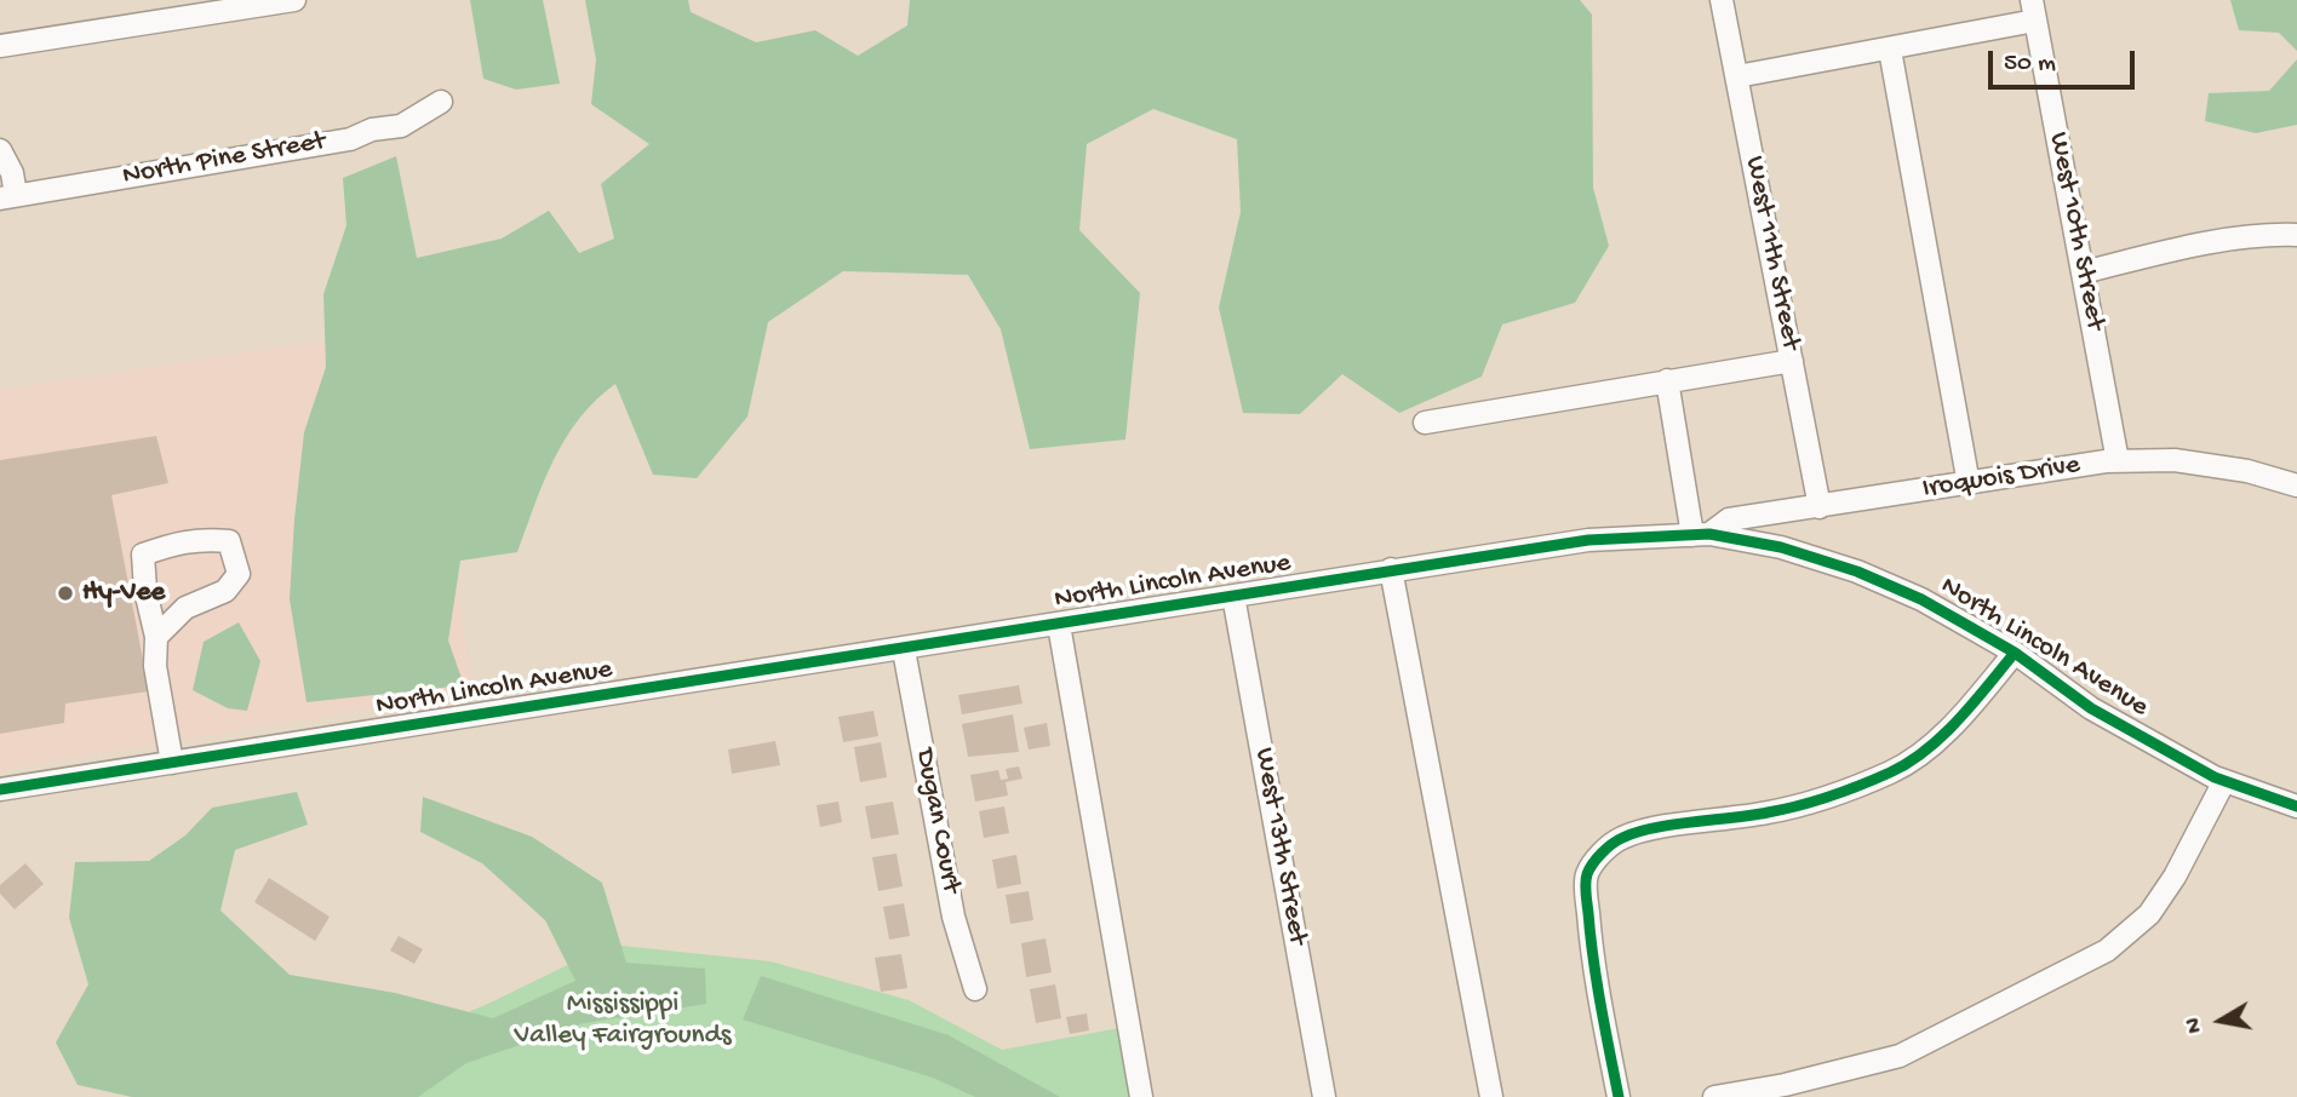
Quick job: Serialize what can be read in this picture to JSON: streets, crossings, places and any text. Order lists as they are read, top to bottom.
{
  "streets": {
    "street": [
      "North Pine Street",
      "West 10th Street",
      "West 11th Street",
      "Iroquois Drive",
      "North Lincoln Avenue",
      "Dugan Court",
      "West 13th Street"
    ]
  },
  "crossings": [
    ["West 10th Street", "Iroquois Drive"],
    ["West 11th Street", "Iroquois Drive"],
    ["Iroquois Drive", "North Lincoln Avenue"],
    ["North Lincoln Avenue", "Dugan Court"],
    ["North Lincoln Avenue", "West 13th Street"]
  ],
  "parks": ["Mississippi Valley Fairgrounds"],
  "places": ["Hy-Vee"],
  "scale_bar": "50 m",
  "north": "left"
}
